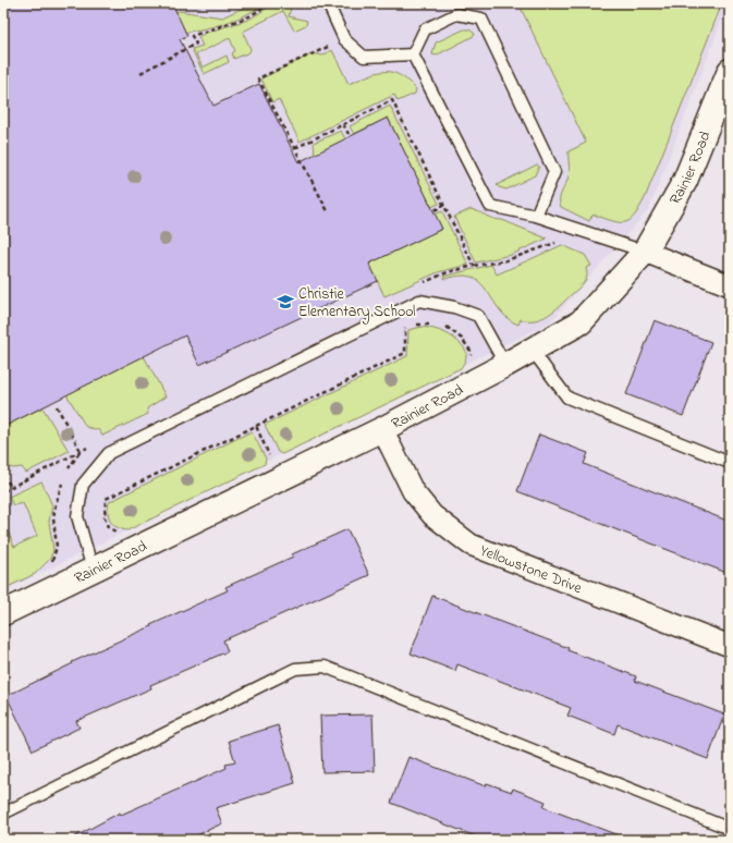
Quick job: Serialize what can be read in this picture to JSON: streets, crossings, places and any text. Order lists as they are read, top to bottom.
{
  "streets": {
    "street": ["Rainier Road", "Yellowstone Drive"]
  },
  "crossings": [
    ["Rainier Road", "Yellowstone Drive"]
  ],
  "places": {
    "school or university": ["Christie Elementary School"]
  }
}
